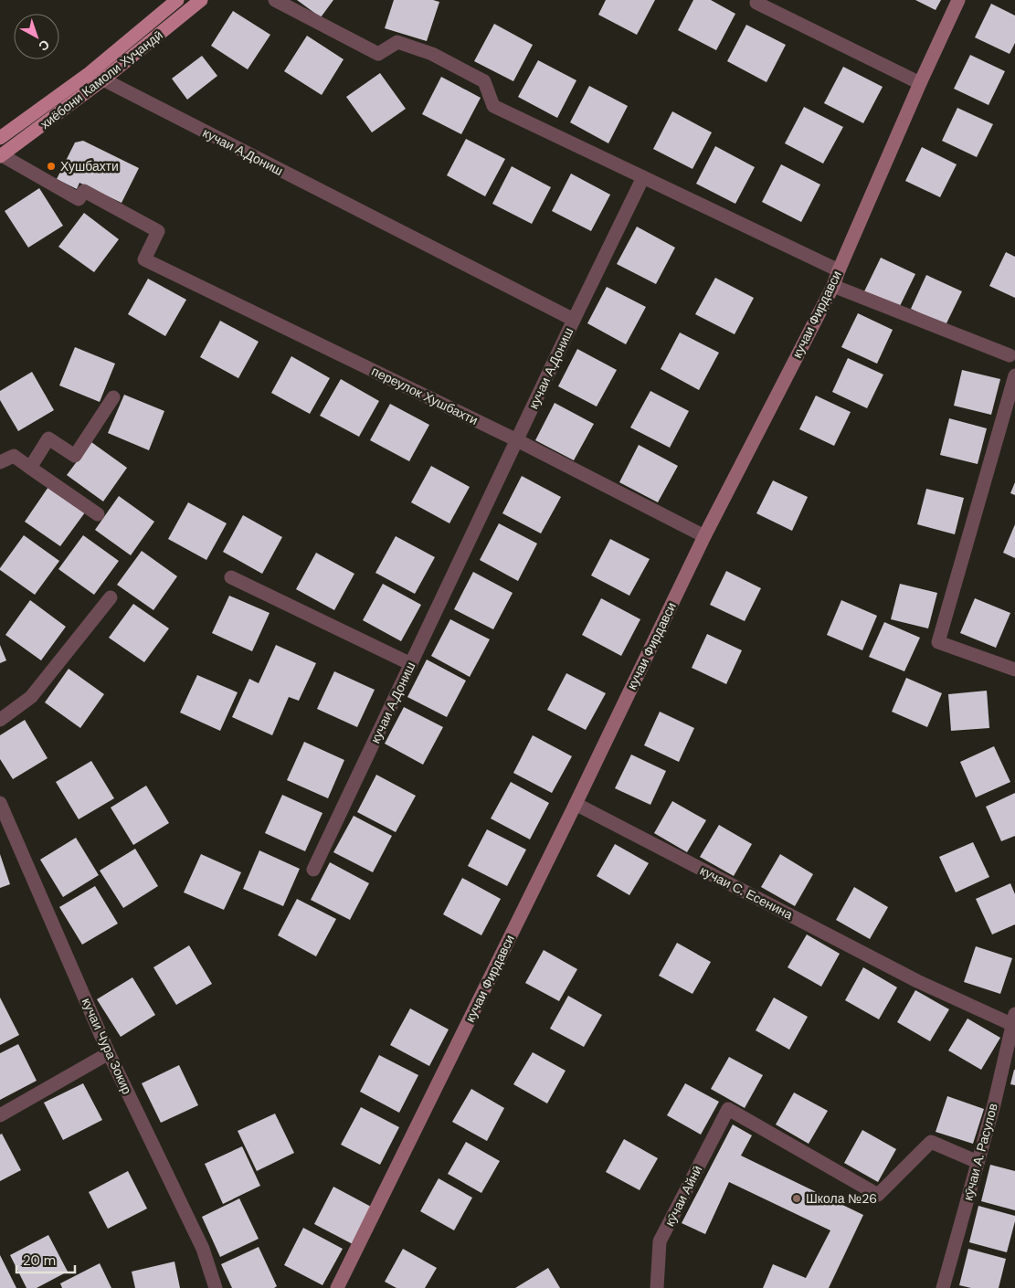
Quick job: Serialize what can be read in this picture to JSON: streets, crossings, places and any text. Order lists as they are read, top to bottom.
{
  "streets": {
    "main road": ["хиёбони Камоли Хуҷандӣ"],
    "street": [
      "кучаи А.Дониш",
      "кучаи Фирдавси",
      "переулок Хушбахти",
      "кучаи С. Есенина",
      "кучаи Чура Зокир",
      "кӯчаи А. Расулов",
      "кӯчаи Айнӣ"
    ]
  },
  "crossings": [
    ["хиёбони Камоли Хуҷандӣ", "кучаи А.Дониш"],
    ["хиёбони Камоли Хуҷандӣ", "переулок Хушбахти"],
    ["кучаи А.Дониш", "переулок Хушбахти"],
    ["кучаи Фирдавси", "переулок Хушбахти"],
    ["кучаи Фирдавси", "кучаи С. Есенина"],
    ["кучаи С. Есенина", "кӯчаи А. Расулов"],
    ["кӯчаи А. Расулов", "кӯчаи Айнӣ"]
  ],
  "places": ["Хушбахти", "Школа №26"],
  "scale_bar": "20 m",
  "north": "bottom right"
}
